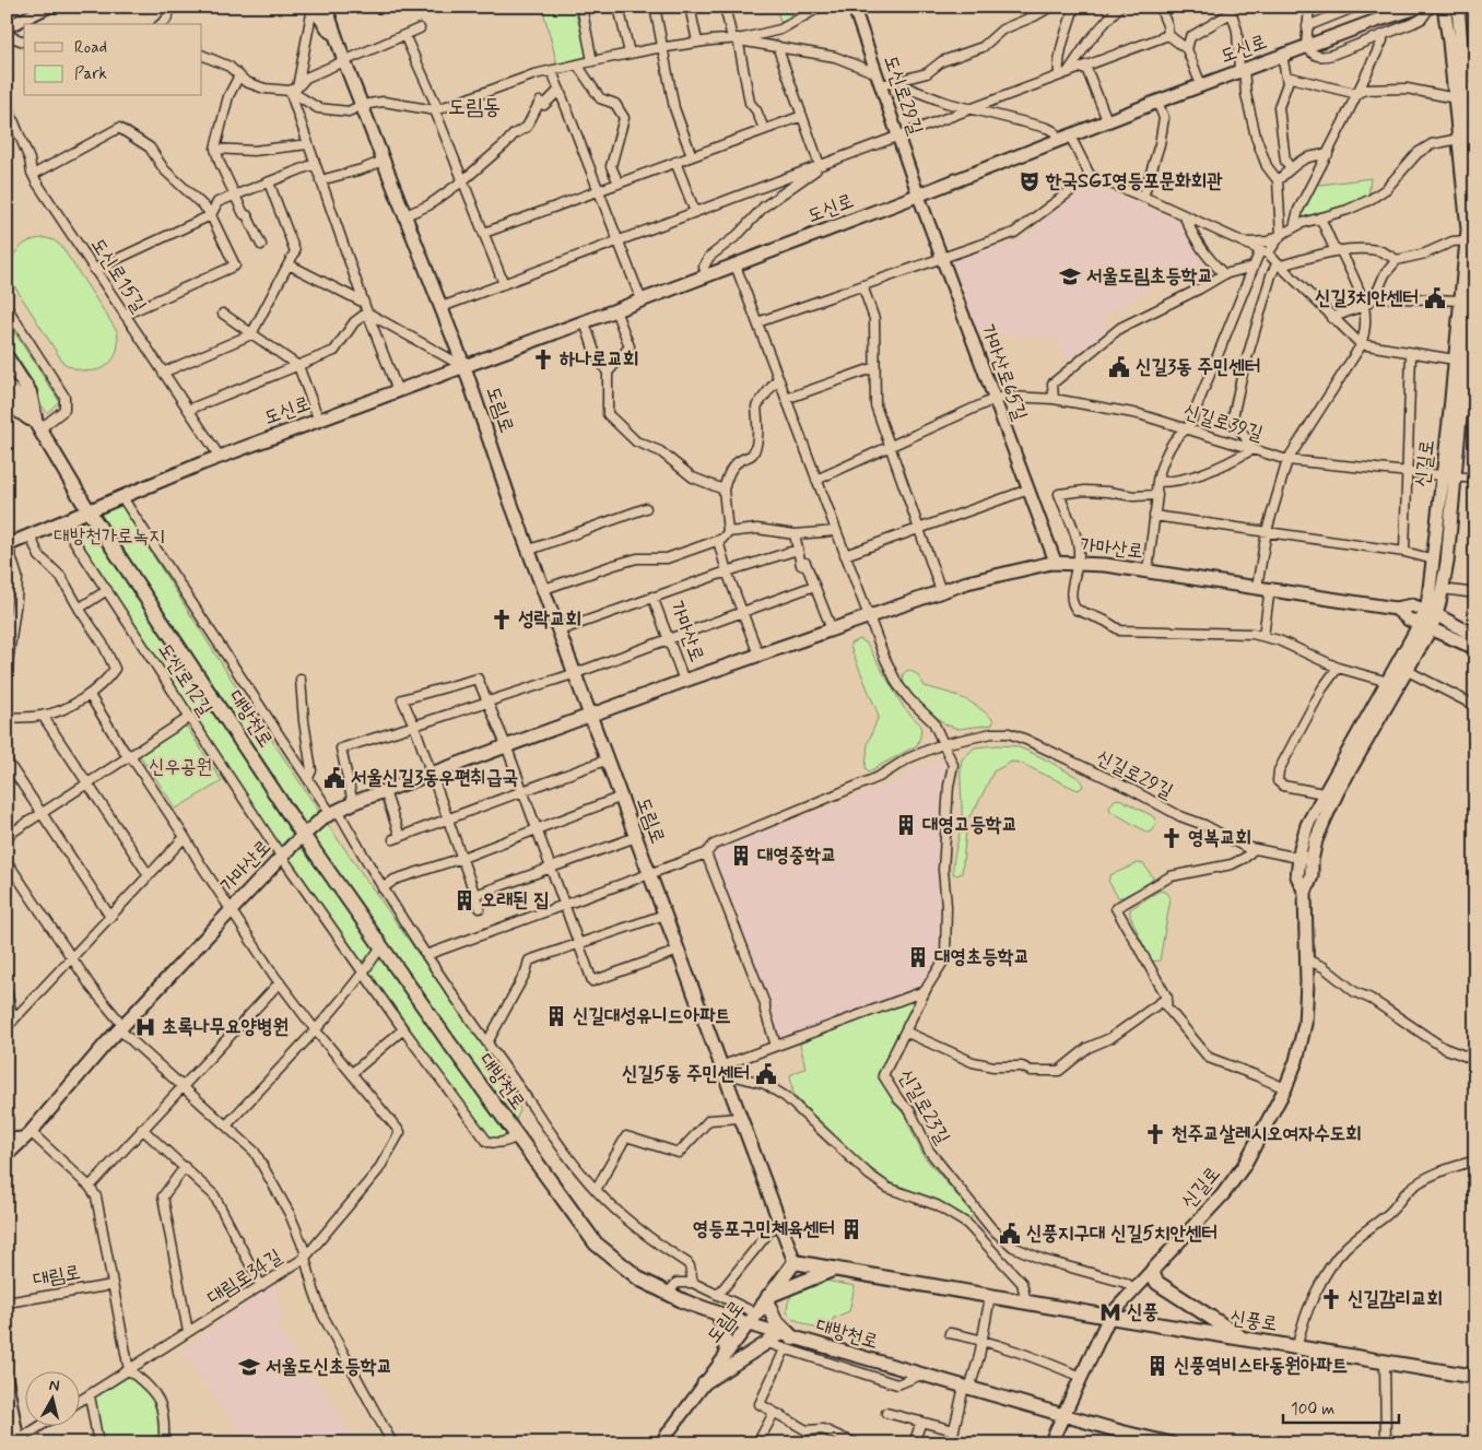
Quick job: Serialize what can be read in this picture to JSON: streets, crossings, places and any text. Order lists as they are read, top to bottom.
{
  "streets": {
    "main road": [
      "도신로",
      "도림로",
      "신길로",
      "가마산로",
      "대방천로",
      "신풍로"
    ],
    "street": [
      "도신로29길",
      "도신로15길",
      "가마산로65길",
      "신길로39길",
      "도신로12길",
      "신길로29길",
      "신길로23길",
      "대림로",
      "대림로34길"
    ]
  },
  "crossings": [
    ["도신로", "도신로29길"],
    ["도신로", "도신로15길"],
    ["도신로", "가마산로65길"],
    ["도신로", "도림로"],
    ["도신로", "도신로12길"],
    ["도신로", "대방천로"],
    ["도신로", "신길로23길"],
    ["도신로29길", "가마산로65길"],
    ["가마산로65길", "신길로39길"],
    ["가마산로65길", "가마산로"],
    ["도림로", "가마산로"],
    ["도림로", "대방천로"],
    ["도림로", "신길로29길"],
    ["도림로", "신풍로"],
    ["신길로39길", "신길로"],
    ["신길로", "가마산로"],
    ["신길로", "대방천로"],
    ["신길로", "신길로29길"],
    ["신길로", "신길로23길"],
    ["신길로", "신풍로"],
    ["가마산로", "도신로12길"],
    ["가마산로", "대방천로"],
    ["가마산로", "신길로23길"],
    ["도신로12길", "대방천로"],
    ["신길로29길", "신길로23길"]
  ],
  "districts": ["도림동"],
  "parks": ["대방천가로녹지", "신우공원"],
  "places": {
    "theatre": ["한국SGI영등포문화회관"],
    "school or university": ["서울도림초등학교", "서울도신초등학교"],
    "public building": [
      "신길3치안센터",
      "신길3동 주민센터",
      "서울신길3동우편취급국",
      "신길5동 주민센터",
      "신풍지구대 신길5치안센터"
    ],
    "church": [
      "하나로교회",
      "성락교회",
      "영복교회",
      "천주교살레시오여자수도회",
      "신길감리교회"
    ],
    "building": [
      "대영고등학교",
      "대영중학교",
      "오래된 집",
      "대영초등학교",
      "신길대성유니드아파트",
      "영등포구민체육센터",
      "신풍역비스타동원아파트"
    ],
    "hospital": ["초록나무요양병원"],
    "metro station": ["신풍"]
  },
  "legend": ["Road", "Park"],
  "scale_bar": "100 m",
  "north": "top"
}
